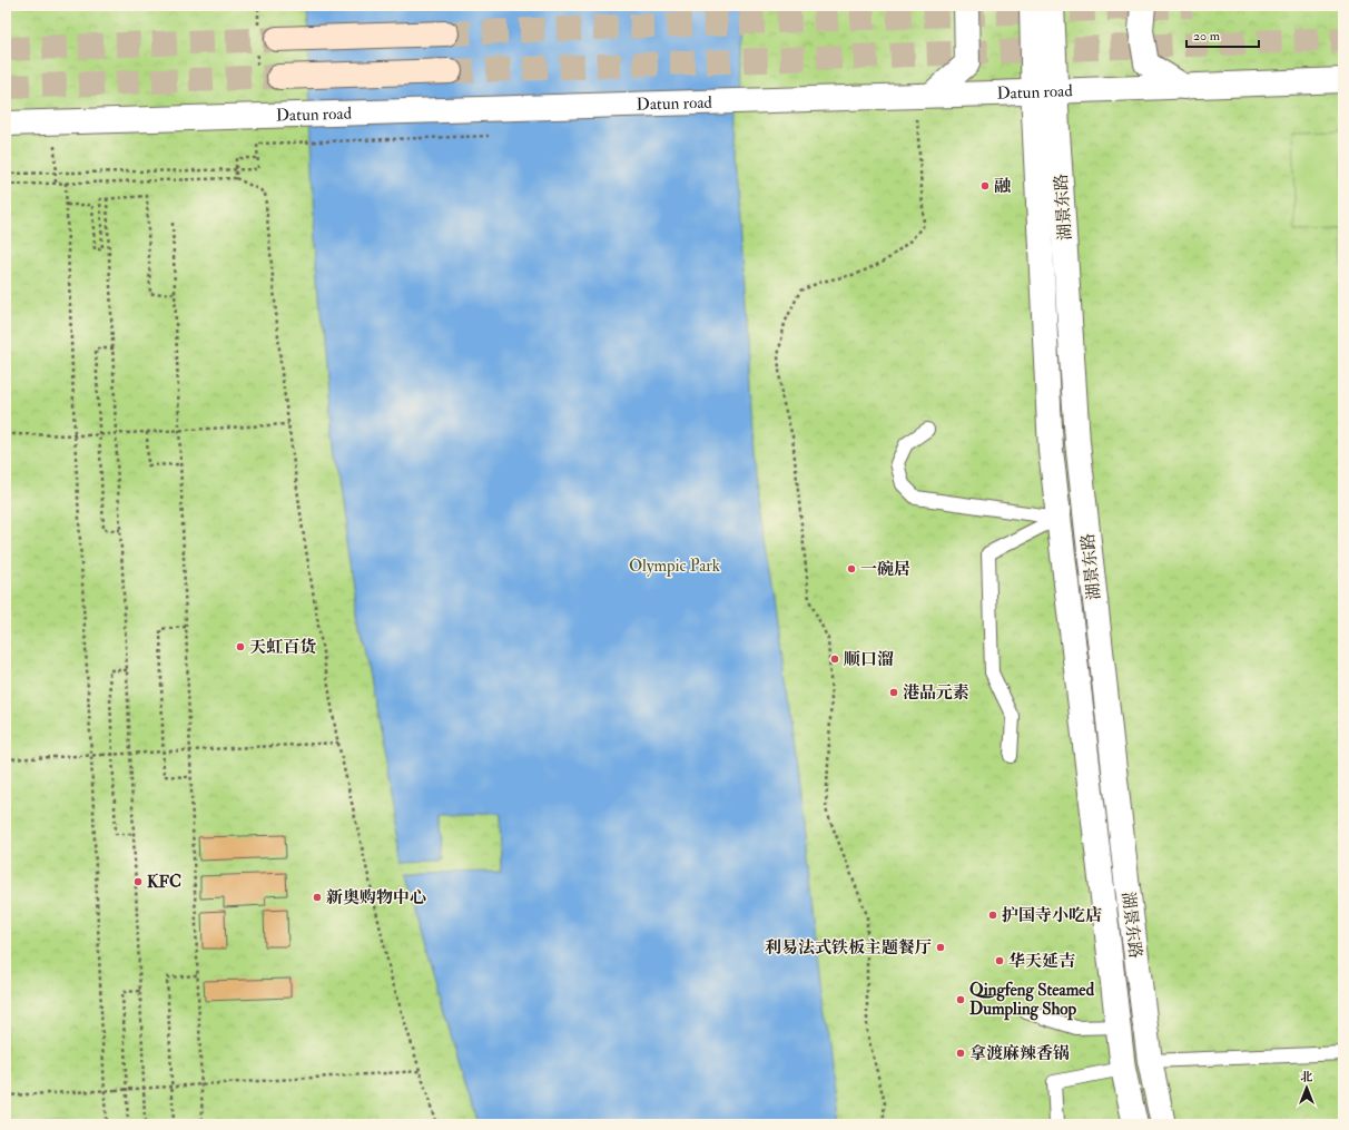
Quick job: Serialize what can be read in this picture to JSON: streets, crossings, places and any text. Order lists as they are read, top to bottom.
{
  "streets": {
    "street": ["Datun road", "湖景东路"]
  },
  "crossings": [
    ["Datun road", "湖景东路"]
  ],
  "parks": ["Olympic Park"],
  "places": [
    "融",
    "一碗居",
    "天虹百货",
    "顺口溜",
    "港品元素",
    "KFC",
    "新奥购物中心",
    "护国寺小吃店",
    "利易法式铁板主题餐厅",
    "华天延吉",
    "Qingfeng Steamed Dumpling Shop",
    "拿渡麻辣香锅"
  ],
  "scale_bar": "20 m",
  "north": "top"
}
